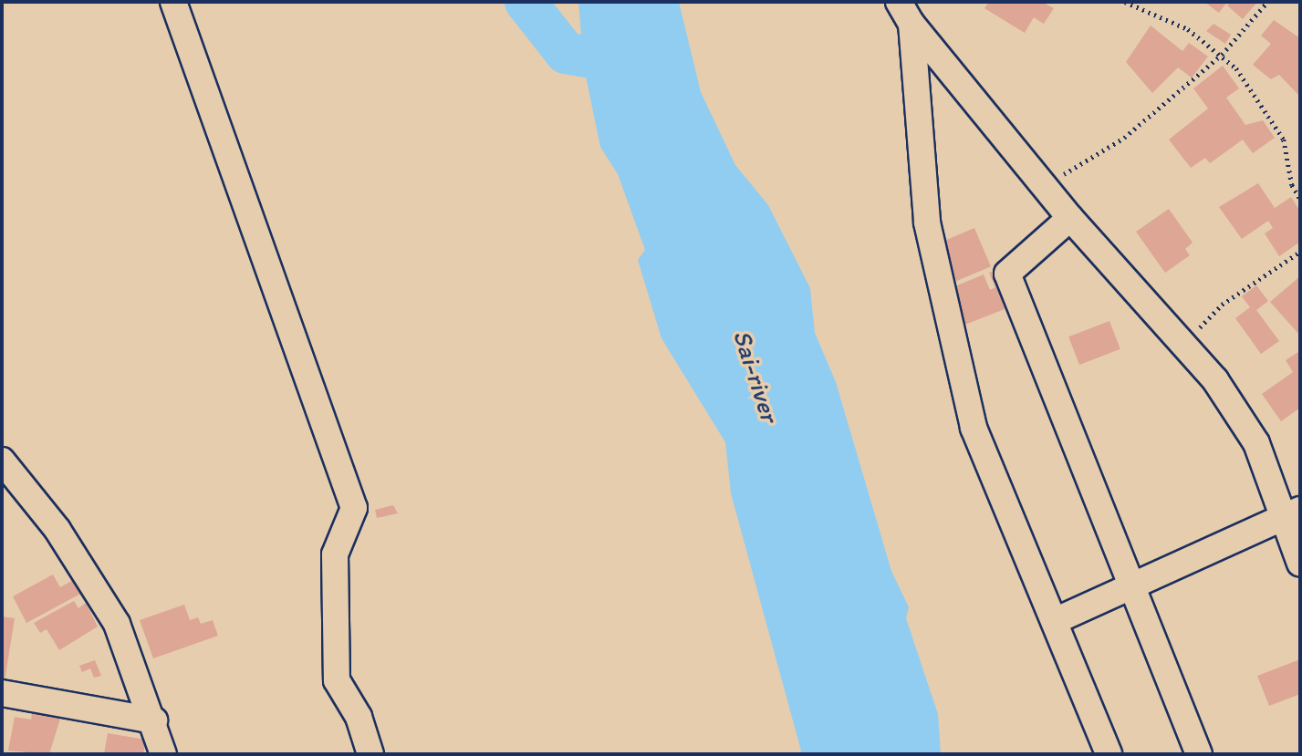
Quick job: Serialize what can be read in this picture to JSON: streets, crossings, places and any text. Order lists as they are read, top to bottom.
{
  "water": ["Sai-river"]
}
